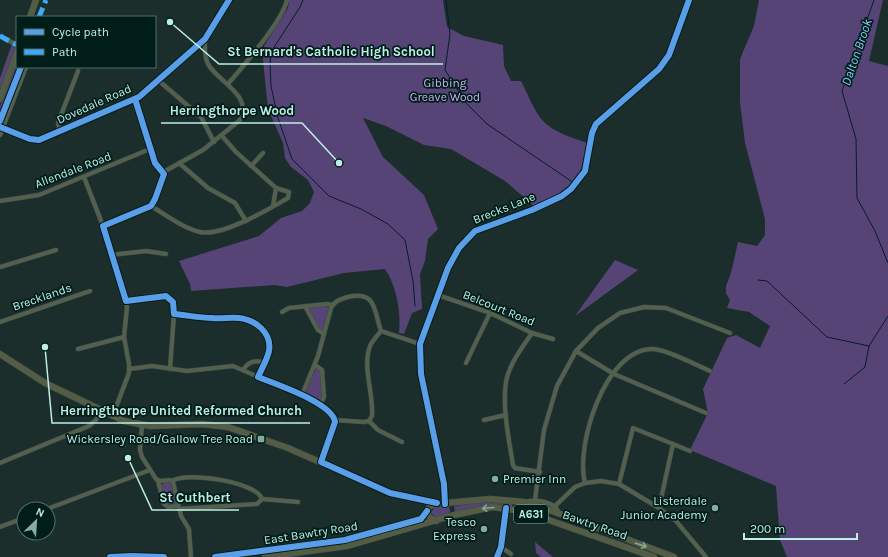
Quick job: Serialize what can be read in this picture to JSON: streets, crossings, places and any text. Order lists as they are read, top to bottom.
{
  "streets": {
    "main road": ["A631", "Bawtry Road", "East Bawtry Road"],
    "street": [
      "Dovedale Road",
      "Allendale Road",
      "Brecks Lane",
      "Brecklands",
      "Belcourt Road"
    ]
  },
  "crossings": [
    ["Brecks Lane", "Belcourt Road"],
    ["Brecks Lane", "Bawtry Road"],
    ["Bawtry Road", "East Bawtry Road"]
  ],
  "water": ["Dalton Brook"],
  "parks": ["Gibbing Greave Wood"],
  "places": {
    "other": [
      "St Bernard's Catholic High School",
      "Herringthorpe Wood",
      "Herringthorpe United Reformed Church",
      "St Cuthbert",
      "Premier Inn",
      "Listerdale Junior Academy",
      "Tesco Express"
    ],
    "transit": ["Wickersley Road/Gallow Tree Road"]
  },
  "legend": ["Cycle path", "Path"],
  "scale_bar": "200 m",
  "north": "top right"
}
